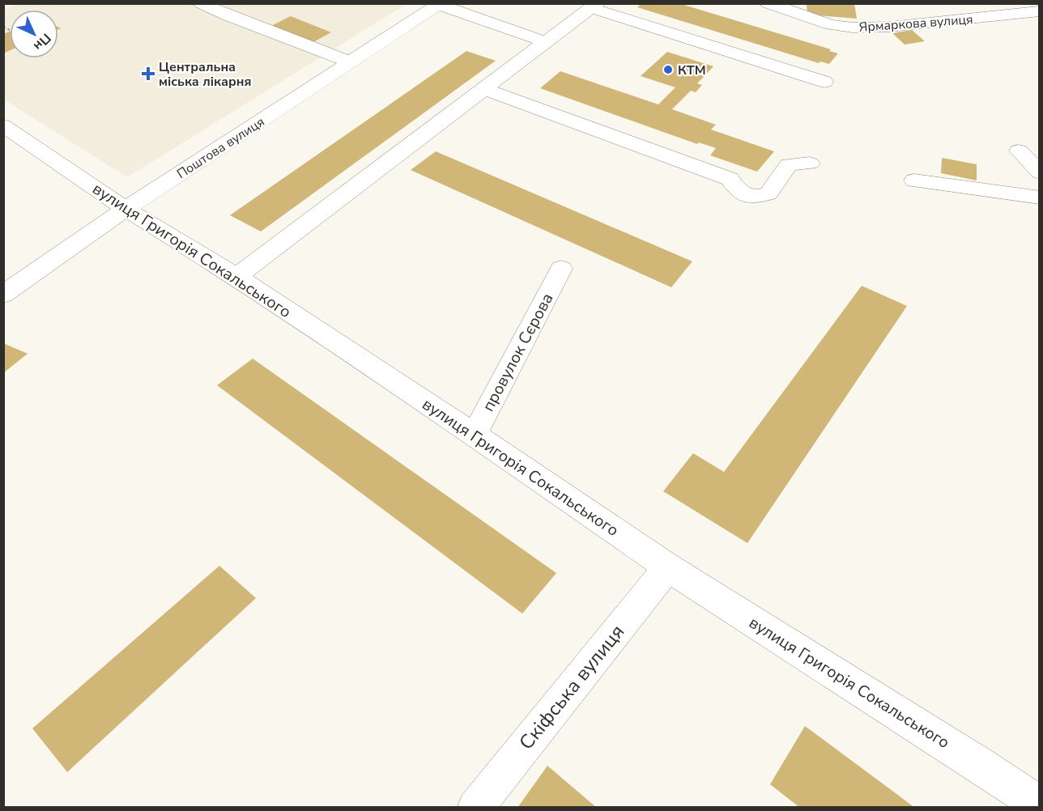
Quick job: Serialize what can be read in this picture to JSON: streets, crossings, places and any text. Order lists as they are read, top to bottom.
{
  "streets": {
    "street": [
      "Ярмаркова вулиця",
      "Поштова вулиця",
      "вулиця Григорія Сокальського",
      "провулок Сєрова",
      "Скіфська вулиця"
    ]
  },
  "crossings": [
    ["Поштова вулиця", "вулиця Григорія Сокальського"],
    ["вулиця Григорія Сокальського", "провулок Сєрова"],
    ["вулиця Григорія Сокальського", "Скіфська вулиця"]
  ],
  "places": {
    "other": ["КТМ"],
    "health": ["Центральна міська лікарня"]
  },
  "north": "bottom right"
}
